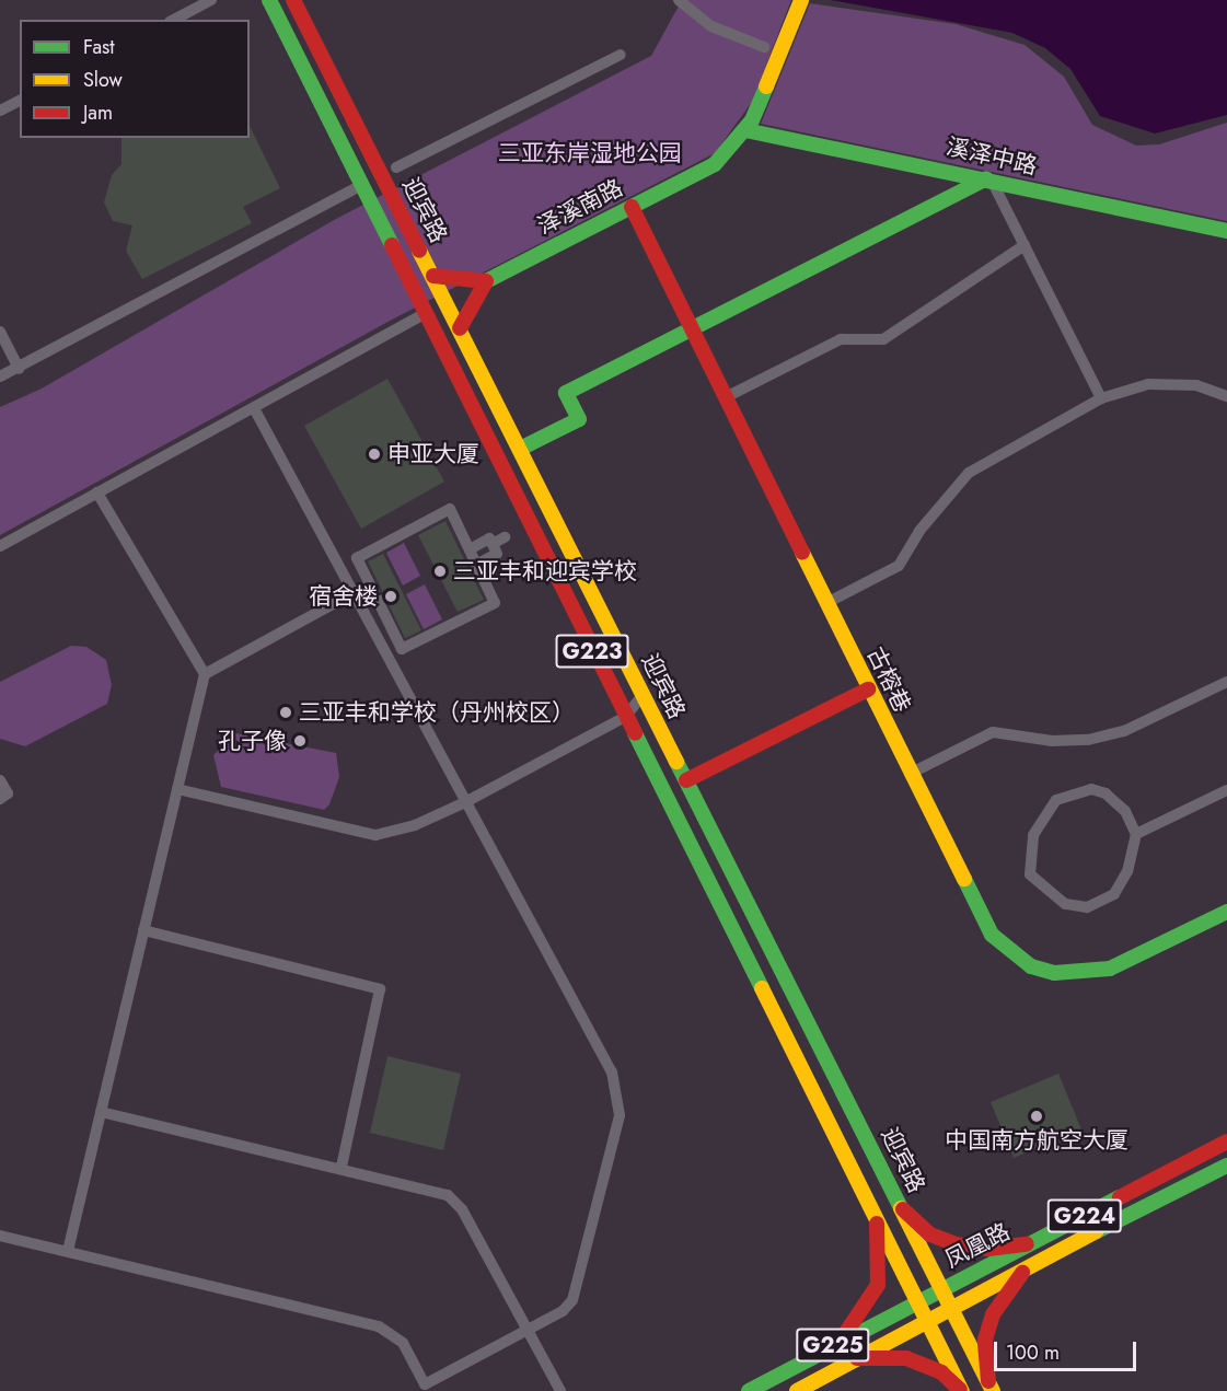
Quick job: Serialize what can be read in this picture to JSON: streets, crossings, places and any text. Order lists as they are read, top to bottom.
{
  "streets": {
    "main road": [
      "溪泽中路",
      "泽溪南路",
      "迎宾路",
      "G223",
      "古榕巷",
      "G224",
      "凤凰路",
      "G225"
    ]
  },
  "crossings": [
    ["溪泽中路", "泽溪南路"],
    ["泽溪南路", "古榕巷"],
    ["迎宾路", "凤凰路"]
  ],
  "parks": ["三亚东岸湿地公园"],
  "places": [
    "申亚大厦",
    "三亚丰和迎宾学校",
    "宿舍楼",
    "三亚丰和学校（丹州校区）",
    "孔子像",
    "中国南方航空大厦"
  ],
  "legend": ["Fast", "Slow", "Jam"],
  "scale_bar": "100 m"
}
